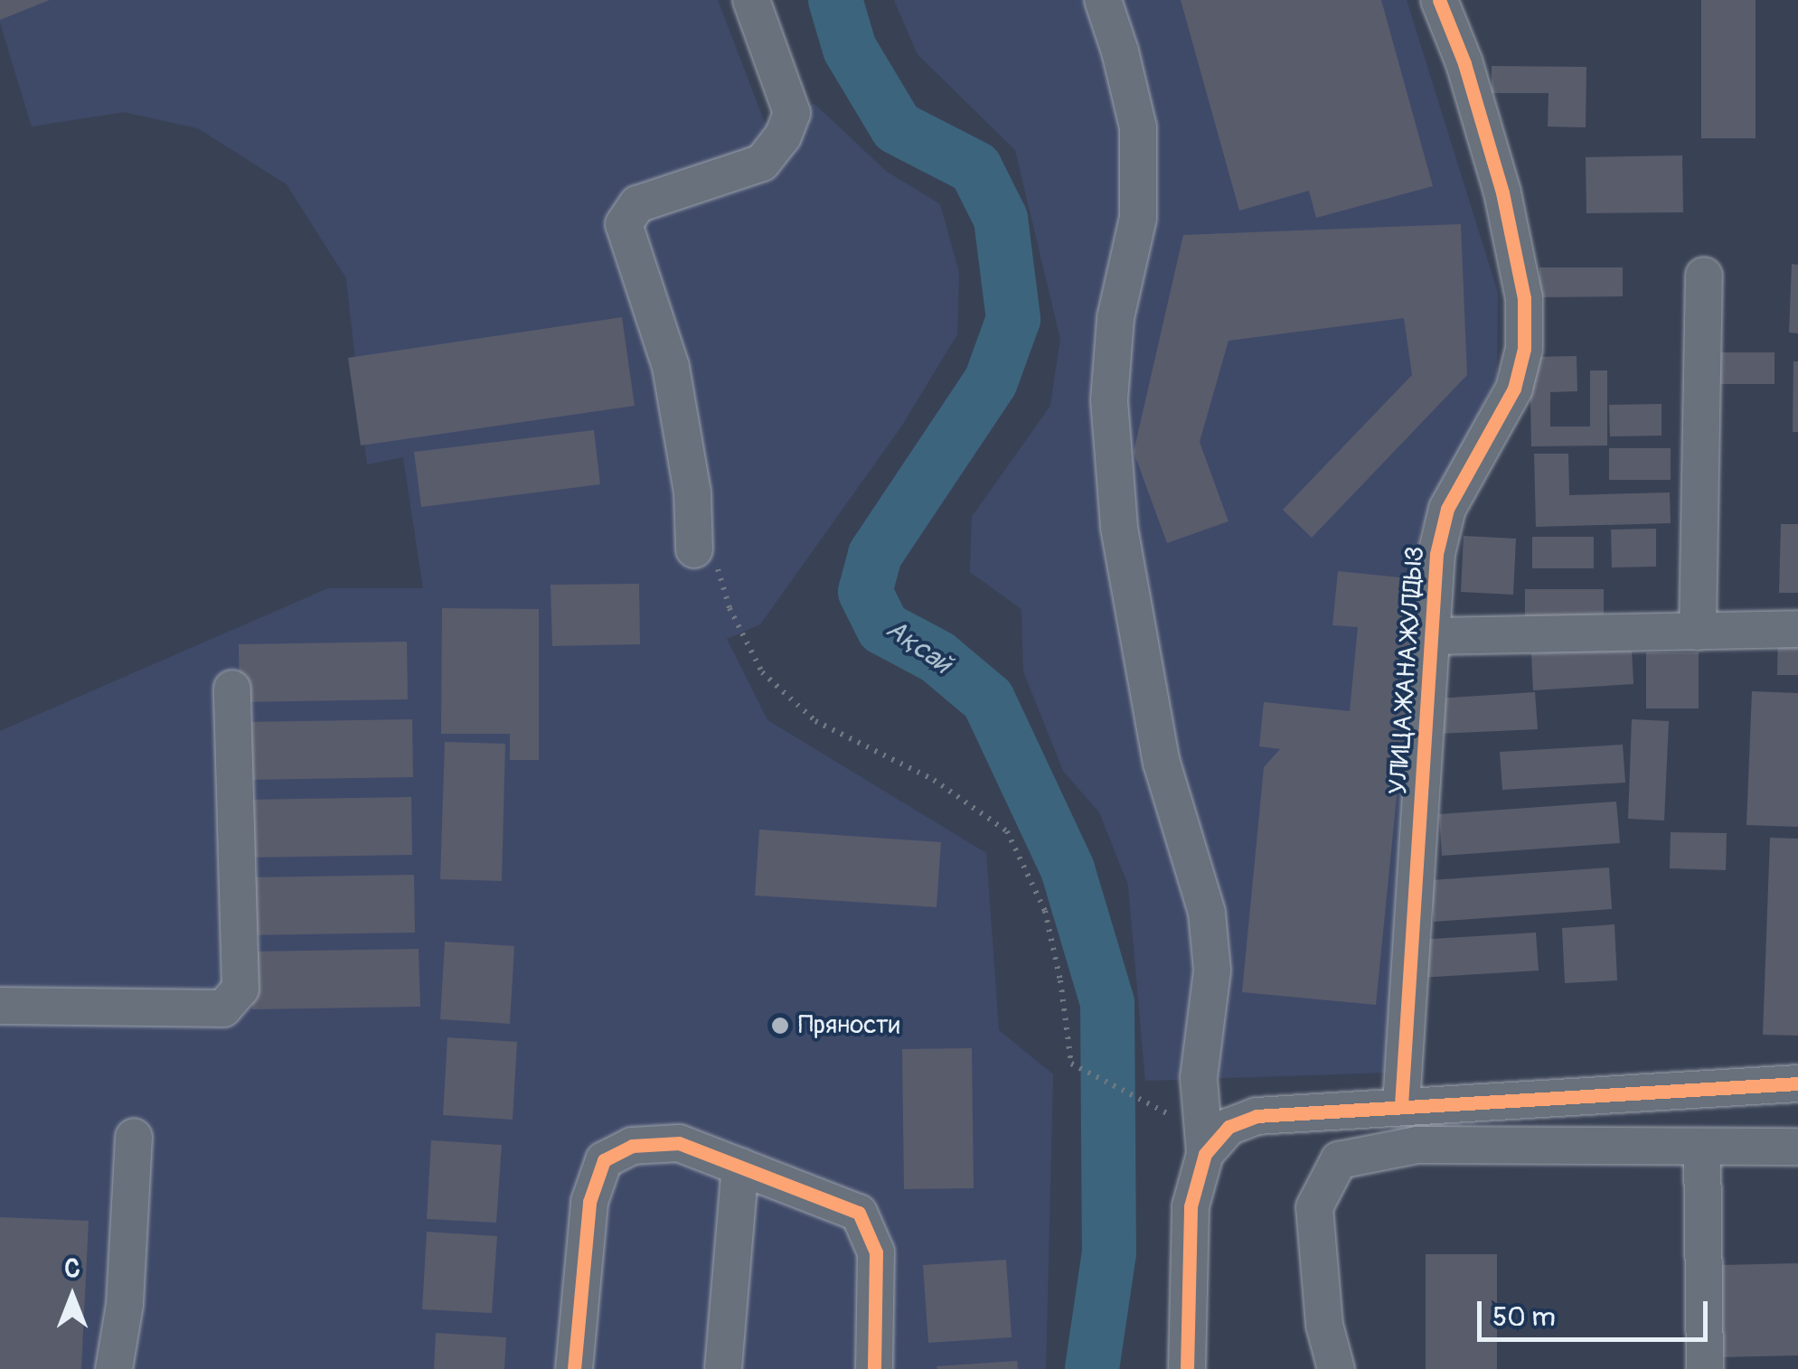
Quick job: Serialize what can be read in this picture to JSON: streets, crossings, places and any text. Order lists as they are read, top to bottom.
{
  "streets": {
    "street": ["УЛИЦА ЖАНА ЖУЛДЫЗ"]
  },
  "water": ["Ақсай"],
  "places": ["Пряности"],
  "scale_bar": "50 m",
  "north": "top"
}
